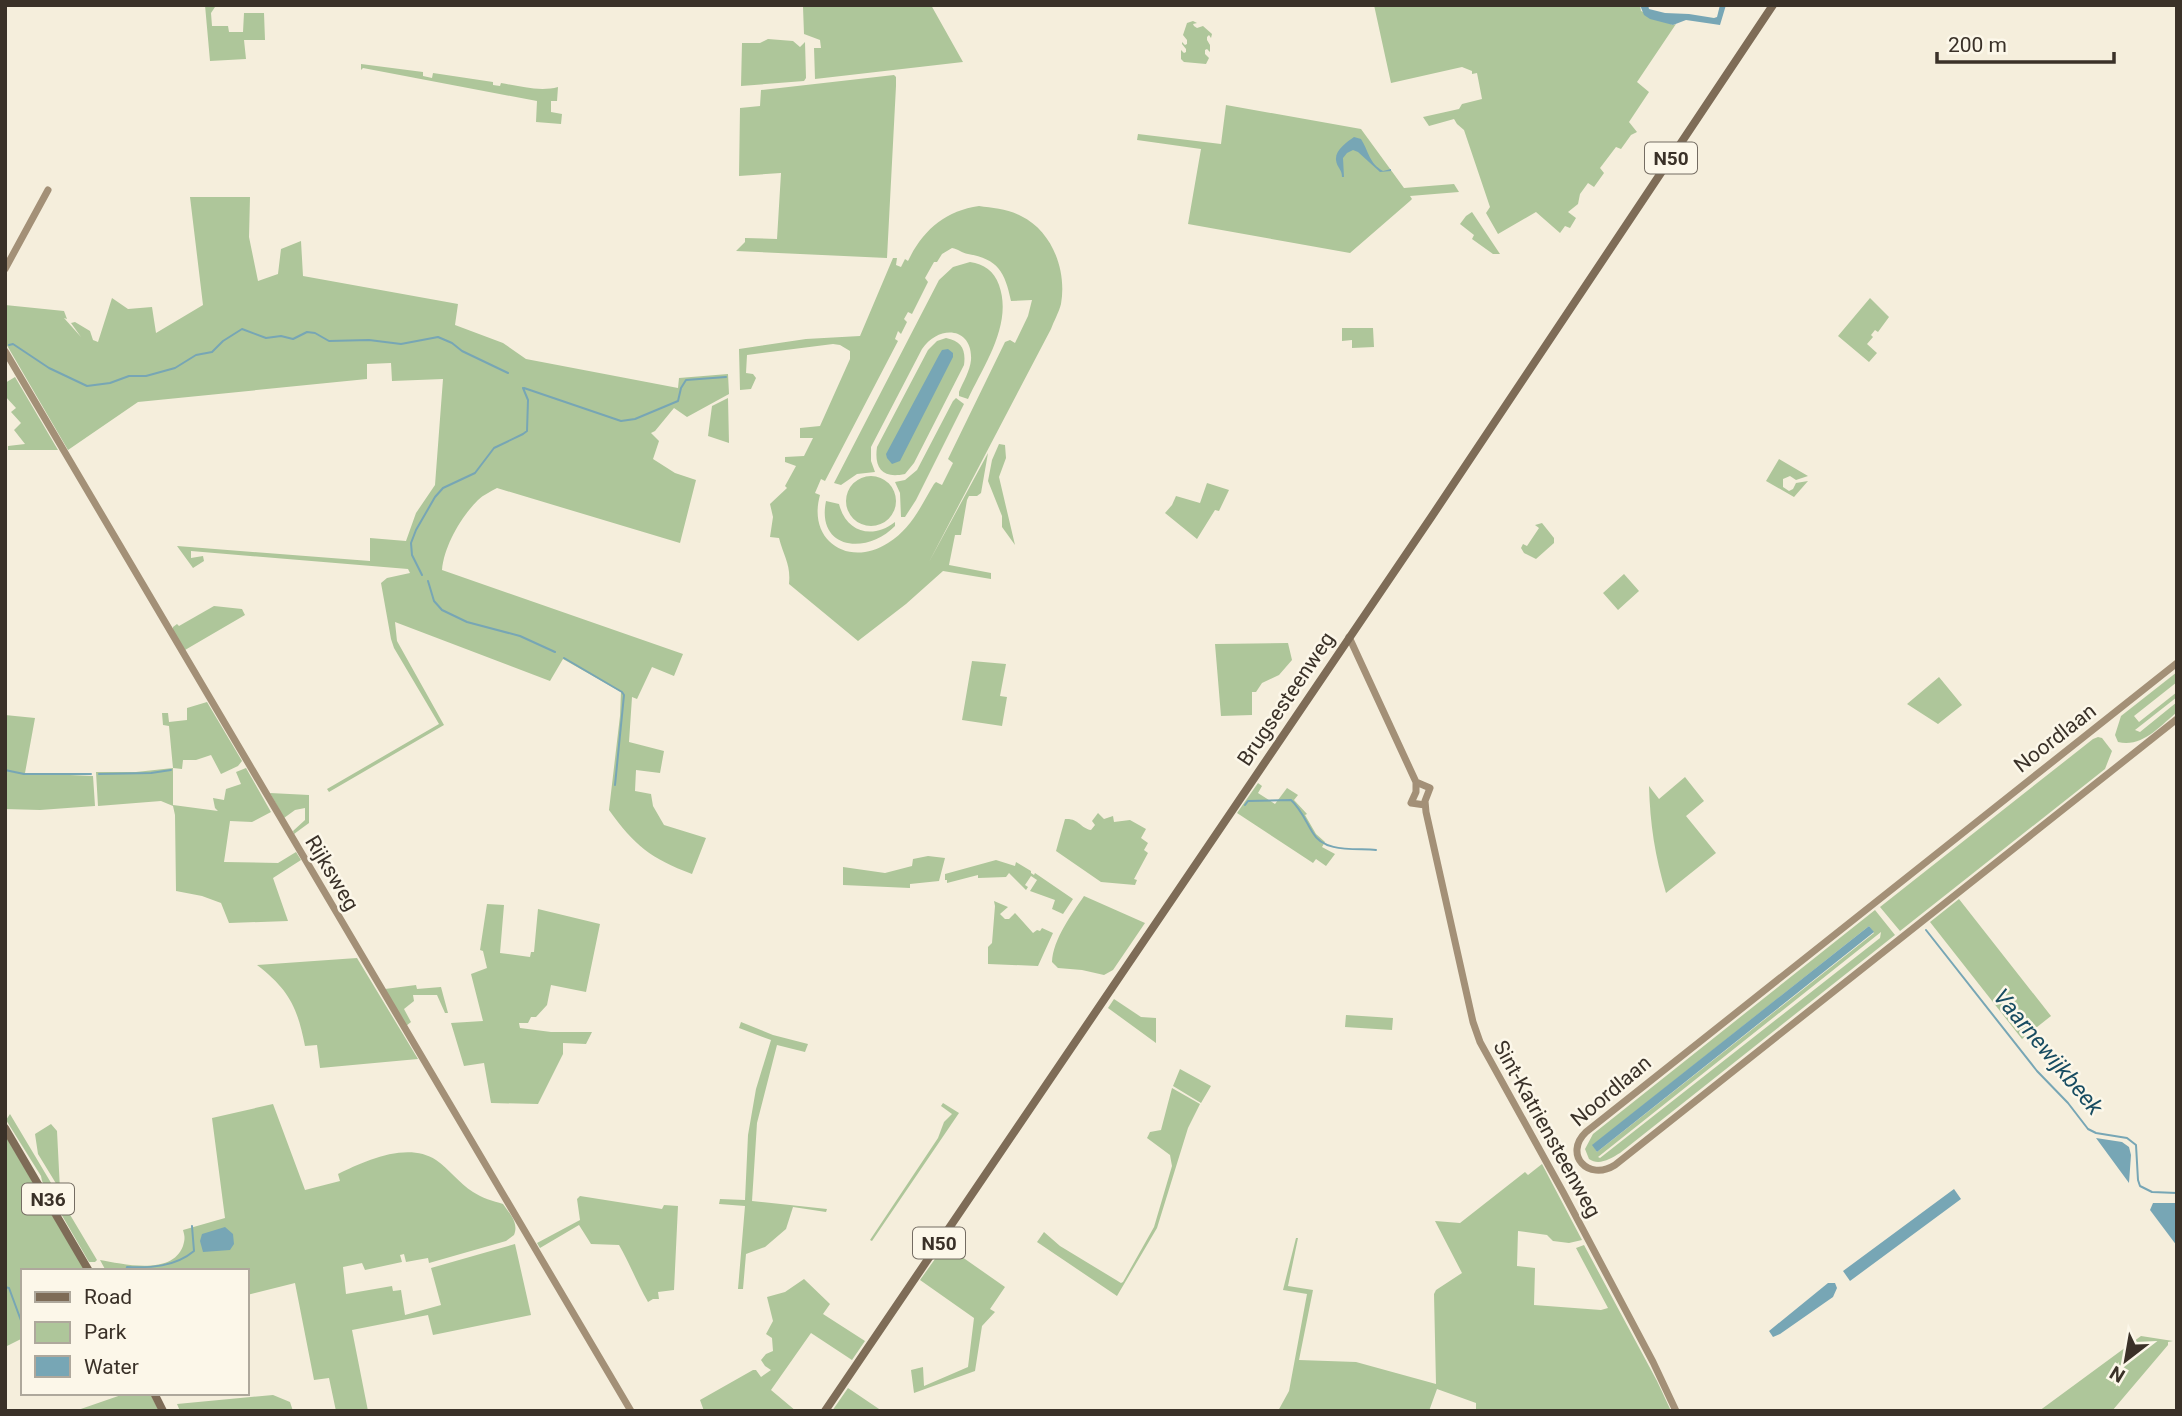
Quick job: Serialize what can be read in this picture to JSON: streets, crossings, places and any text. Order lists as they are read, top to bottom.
{
  "streets": {
    "main road": ["N50", "Brugsesteenweg", "N36"],
    "street": ["Noordlaan", "Rijksweg", "Sint-Katriensteenweg"]
  },
  "water": ["Vaarnewijkbeek"],
  "legend": ["Road", "Park", "Water"],
  "scale_bar": "200 m",
  "north": "bottom left"
}
